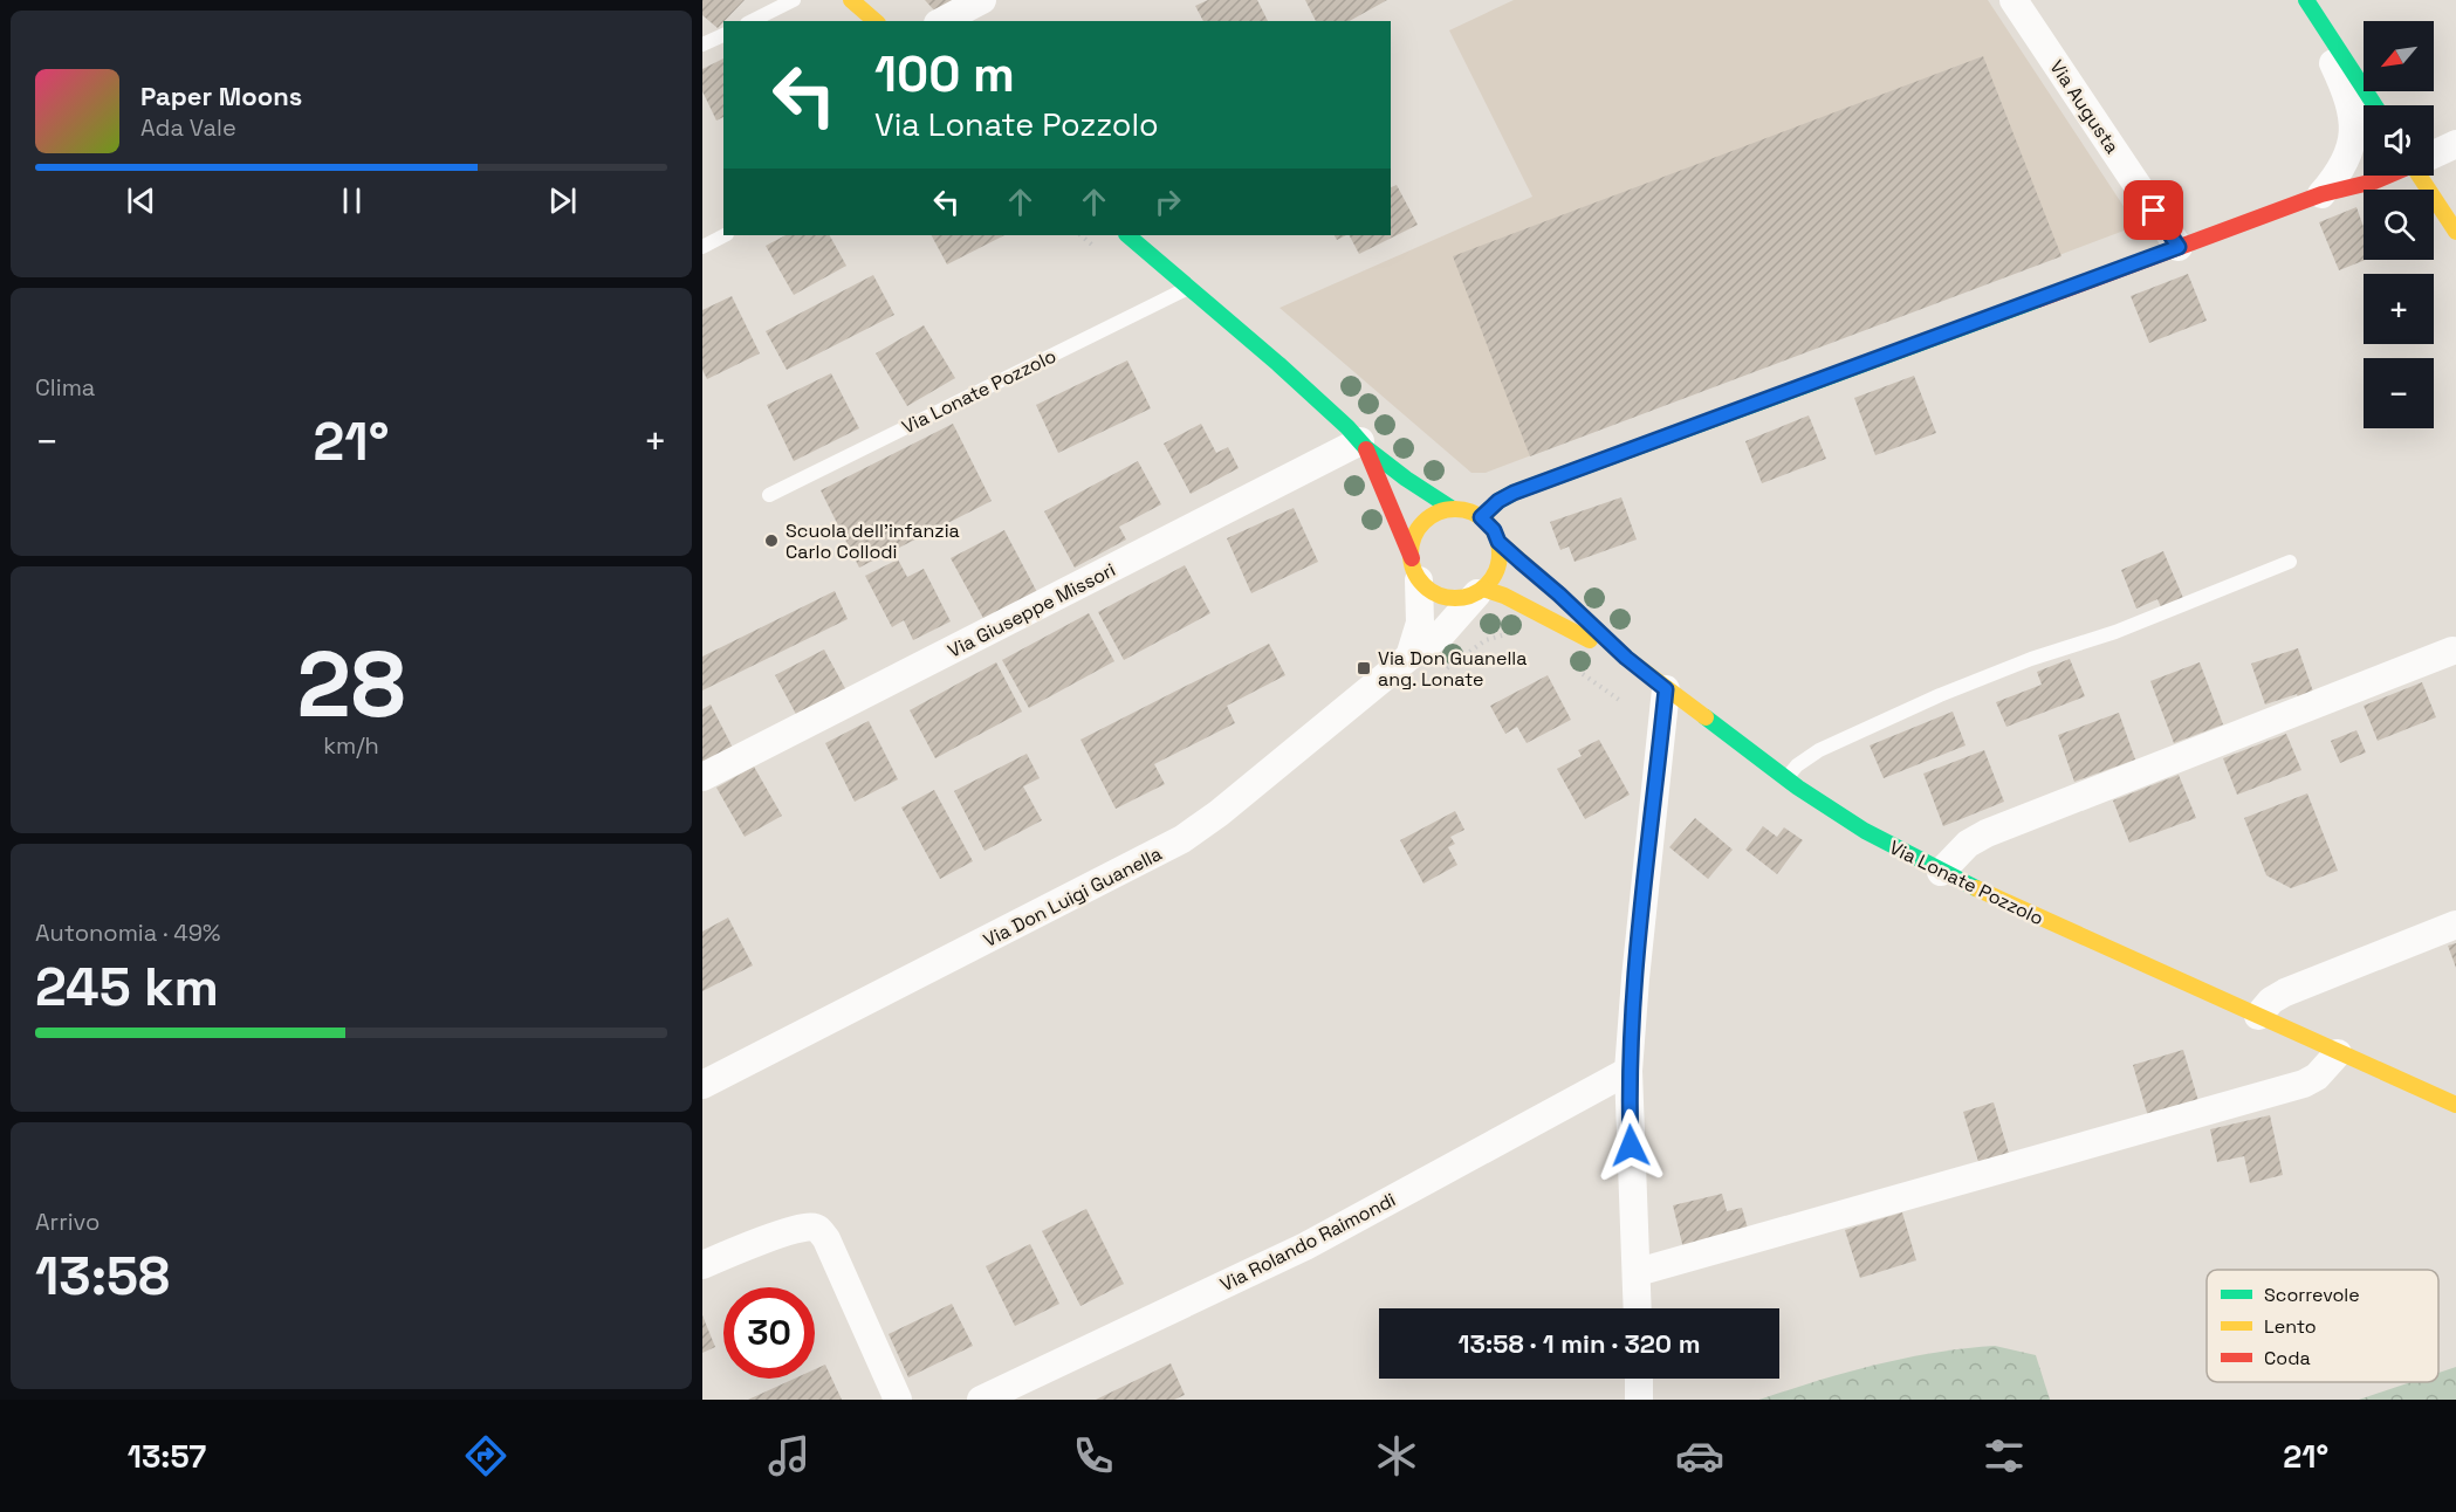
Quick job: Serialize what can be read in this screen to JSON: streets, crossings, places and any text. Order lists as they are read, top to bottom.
{
  "streets": {
    "street": [
      "Via Augusta",
      "Via Lonate Pozzolo",
      "Via Giuseppe Missori",
      "Via Don Luigi Guanella",
      "Via Rolando Raimondi"
    ]
  },
  "places": {
    "other": ["Scuola dell'infanzia Carlo Collodi"],
    "transit": ["Via Don Guanella ang. Lonate"]
  },
  "legend": ["Scorrevole", "Lento", "Coda"],
  "north": "bottom left",
  "page": {
    "map_buttons": ["+", "−"],
    "turn": ["100 m", "Via Lonate Pozzolo"],
    "song": ["Paper Moons", "Ada Vale"],
    "tile": [
      "Clima",
      ["28", "km/h"],
      ["Autonomia · 49%", "245 km"],
      ["Arrivo", "13:58"]
    ],
    "heat": ["−", "21°", "+"],
    "limit": "30",
    "trip": "13:58 · 1 min · 320 m",
    "tabs": ["13:57", "21°"]
  }
}
